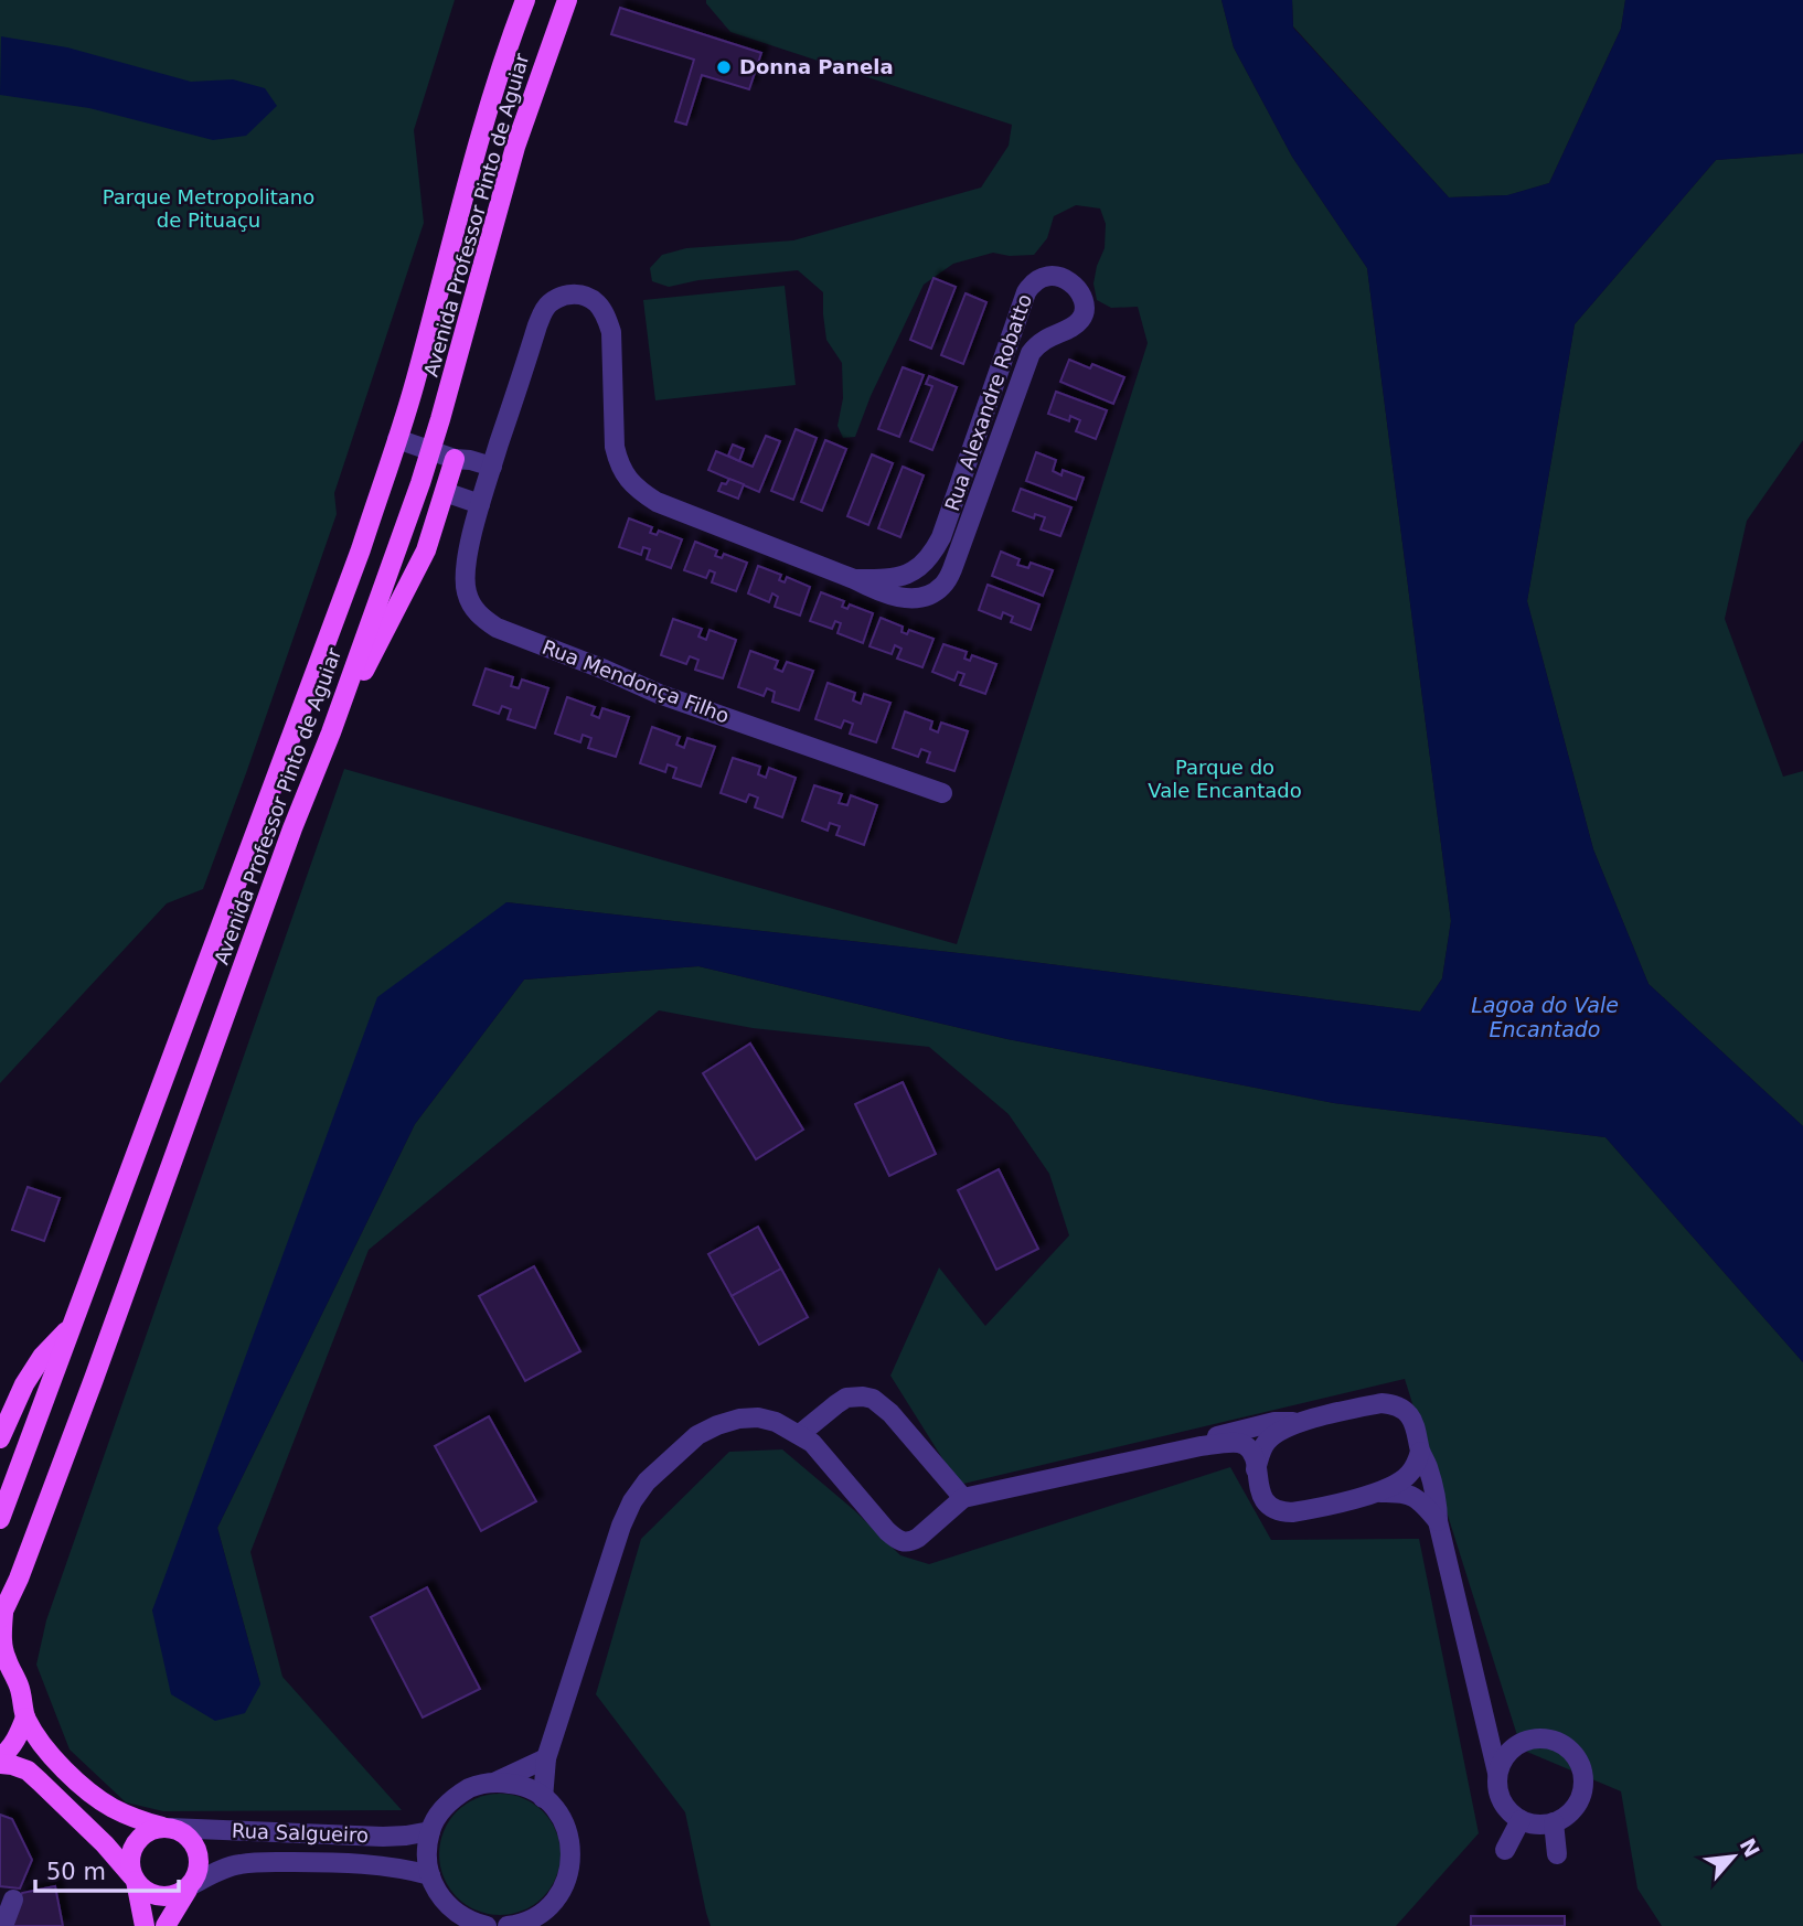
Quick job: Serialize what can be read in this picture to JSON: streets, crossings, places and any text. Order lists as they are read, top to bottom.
{
  "streets": {
    "main road": ["Avenida Professor Pinto de Aguiar"],
    "street": ["Rua Alexandre Robatto", "Rua Mendonça Filho", "Rua Salgueiro"]
  },
  "crossings": [
    ["Rua Alexandre Robatto", "Rua Mendonça Filho"]
  ],
  "water": ["Lagoa do Vale Encantado"],
  "parks": ["Parque Metropolitano de Pituaçu", "Parque do Vale Encantado"],
  "places": ["Donna Panela"],
  "scale_bar": "50 m",
  "north": "top right"
}
